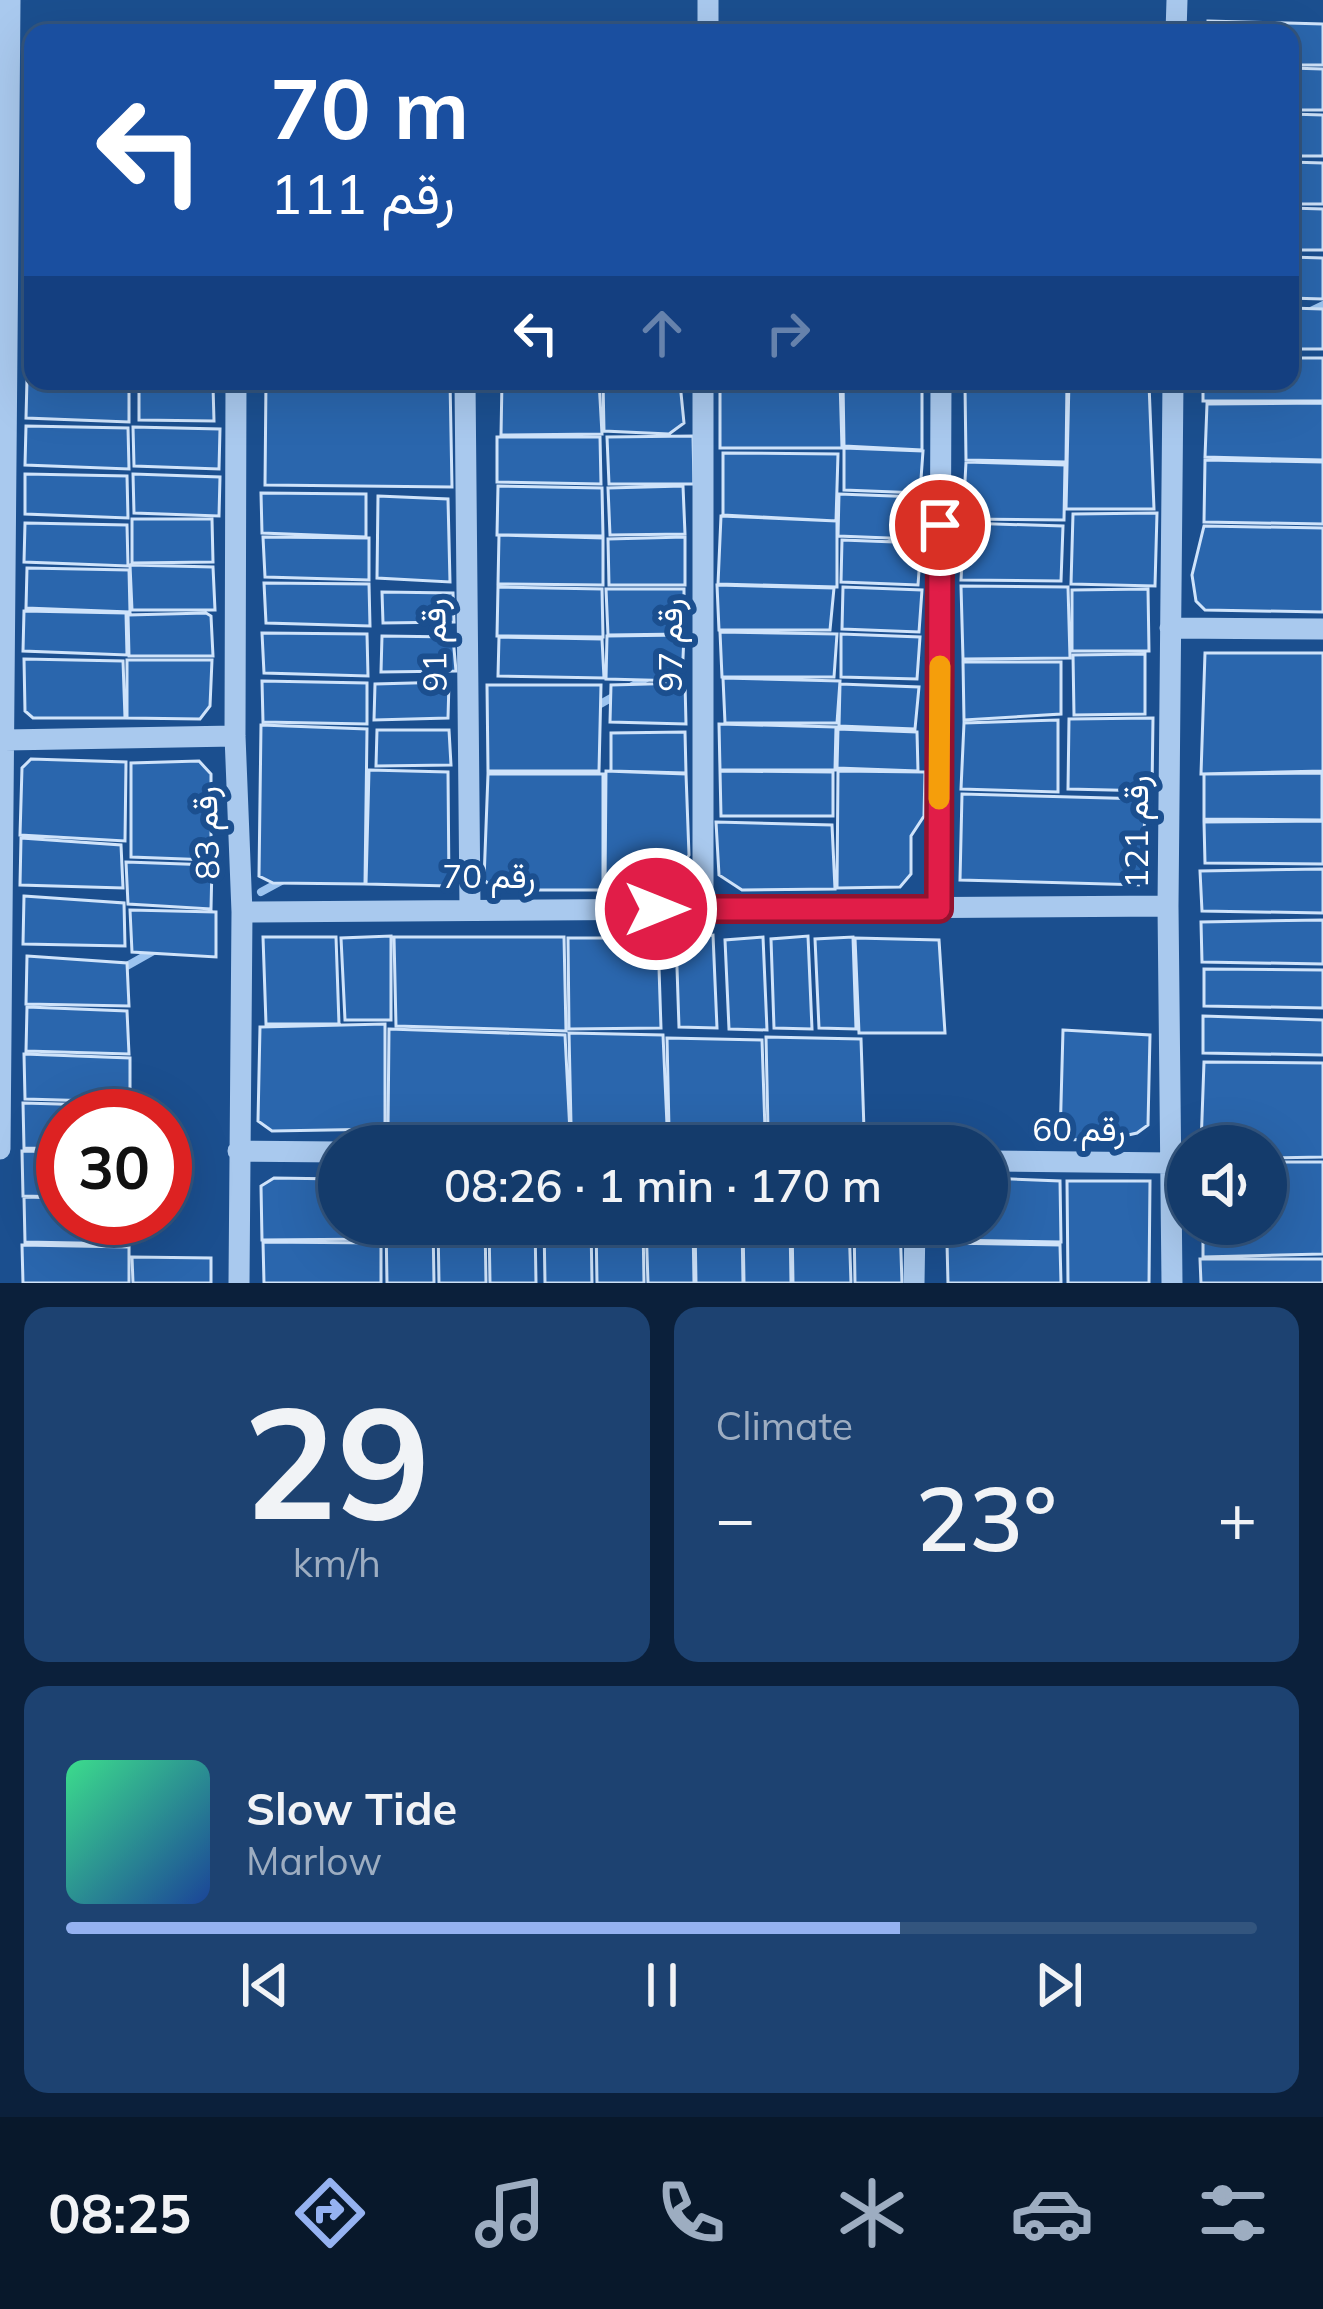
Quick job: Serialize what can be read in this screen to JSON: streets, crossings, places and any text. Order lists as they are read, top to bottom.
{
  "streets": {
    "street": [
      "رقم 91",
      "رقم 97",
      "رقم 121",
      "رقم 83",
      "رقم 70",
      "رقم 60"
    ]
  },
  "crossings": [
    ["رقم 91", "رقم 70"],
    ["رقم 97", "رقم 70"],
    ["رقم 121", "رقم 70"],
    ["رقم 83", "رقم 70"]
  ],
  "page": {
    "turn": ["70 m", "رقم 111"],
    "limit": "30",
    "trip": "08:26 · 1 min · 170 m",
    "tile": [
      ["29", "km/h"],
      "Climate"
    ],
    "heat": ["−", "23°", "+"],
    "song": ["Slow Tide", "Marlow"],
    "tabs": "08:25"
  }
}
